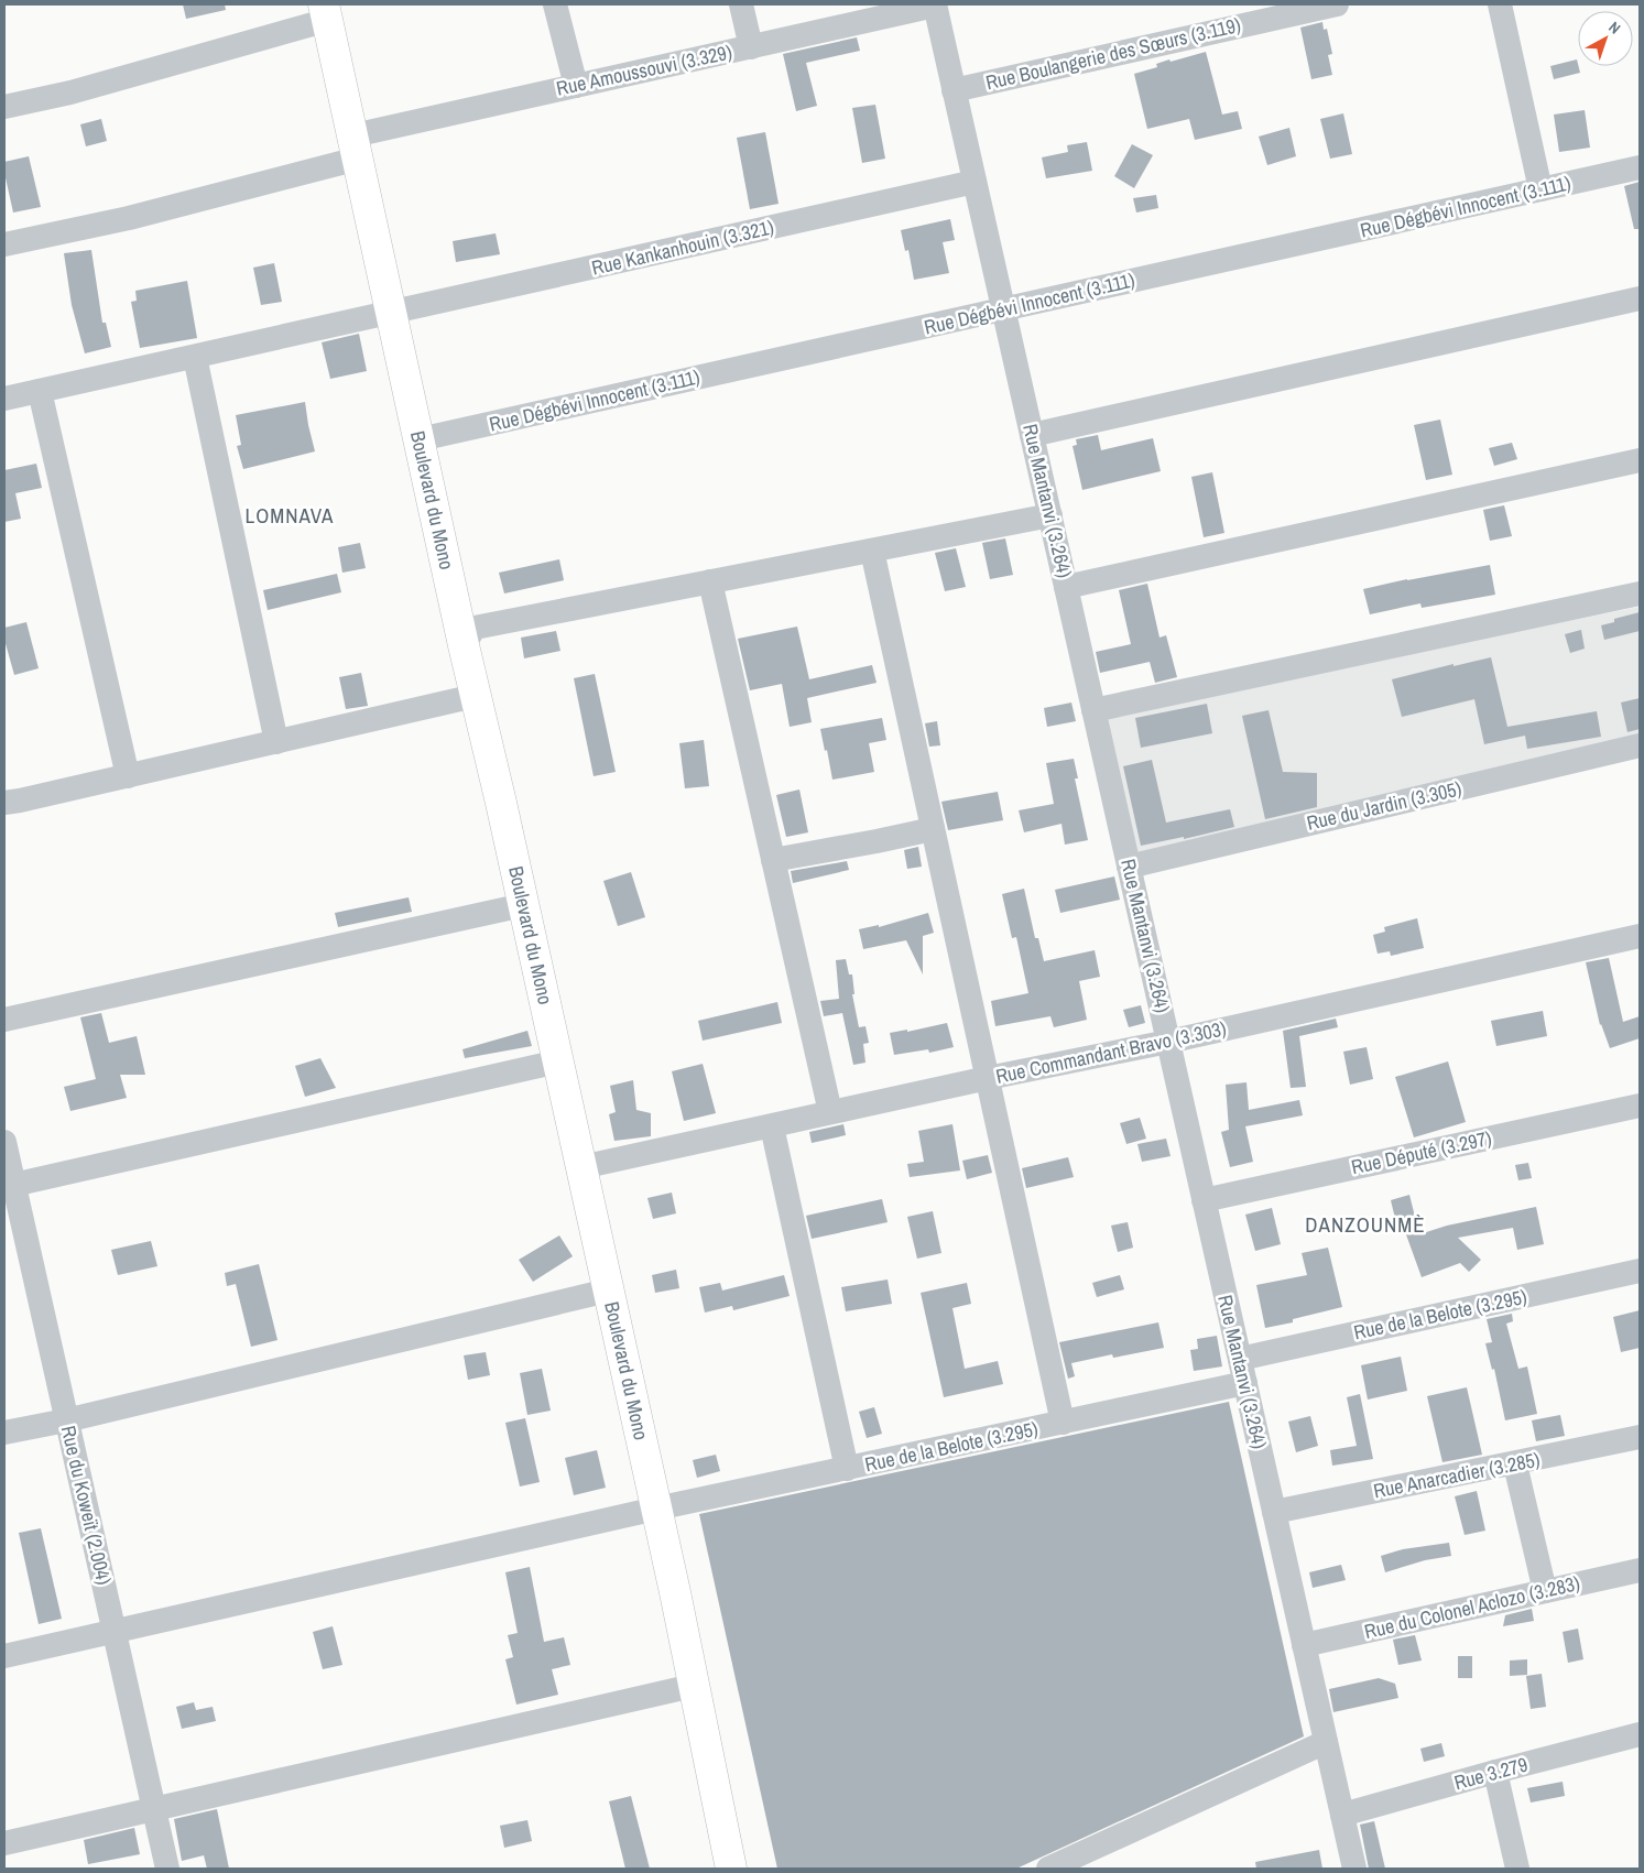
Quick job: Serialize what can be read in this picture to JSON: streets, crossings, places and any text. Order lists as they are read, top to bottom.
{
  "streets": {
    "main road": ["Boulevard du Mono"],
    "street": [
      "Rue Boulangerie des Sœurs (3.119)",
      "Rue Amoussouvi (3.329)",
      "Rue Dégbévi Innocent (3.111)",
      "Rue Kankanhouin (3.321)",
      "Rue Mantanvi (3.264)",
      "Rue du Jardin (3.305)",
      "Rue Commandant Bravo (3.303)",
      "Rue Député (3.297)",
      "Rue de la Belote (3.295)",
      "Rue Anarcadier (3.285)",
      "Rue du Koweït (2.004)",
      "Rue du Colonel Aclozo (3.283)",
      "Rue 3.279"
    ]
  },
  "crossings": [
    ["Rue Boulangerie des Sœurs (3.119)", "Rue Mantanvi (3.264)"],
    ["Rue Amoussouvi (3.329)", "Boulevard du Mono"],
    ["Rue Amoussouvi (3.329)", "Rue Mantanvi (3.264)"],
    ["Rue Dégbévi Innocent (3.111)", "Boulevard du Mono"],
    ["Rue Dégbévi Innocent (3.111)", "Rue Mantanvi (3.264)"],
    ["Rue Kankanhouin (3.321)", "Boulevard du Mono"],
    ["Rue Kankanhouin (3.321)", "Rue Mantanvi (3.264)"],
    ["Boulevard du Mono", "Rue Commandant Bravo (3.303)"],
    ["Boulevard du Mono", "Rue de la Belote (3.295)"],
    ["Rue Mantanvi (3.264)", "Rue du Jardin (3.305)"],
    ["Rue Mantanvi (3.264)", "Rue Commandant Bravo (3.303)"],
    ["Rue Mantanvi (3.264)", "Rue Député (3.297)"],
    ["Rue Mantanvi (3.264)", "Rue de la Belote (3.295)"],
    ["Rue Mantanvi (3.264)", "Rue Anarcadier (3.285)"],
    ["Rue Mantanvi (3.264)", "Rue du Colonel Aclozo (3.283)"],
    ["Rue Mantanvi (3.264)", "Rue 3.279"],
    ["Rue de la Belote (3.295)", "Rue du Koweït (2.004)"]
  ],
  "districts": ["LOMNAVA", "DANZOUNMÈ"],
  "north": "top right"
}
